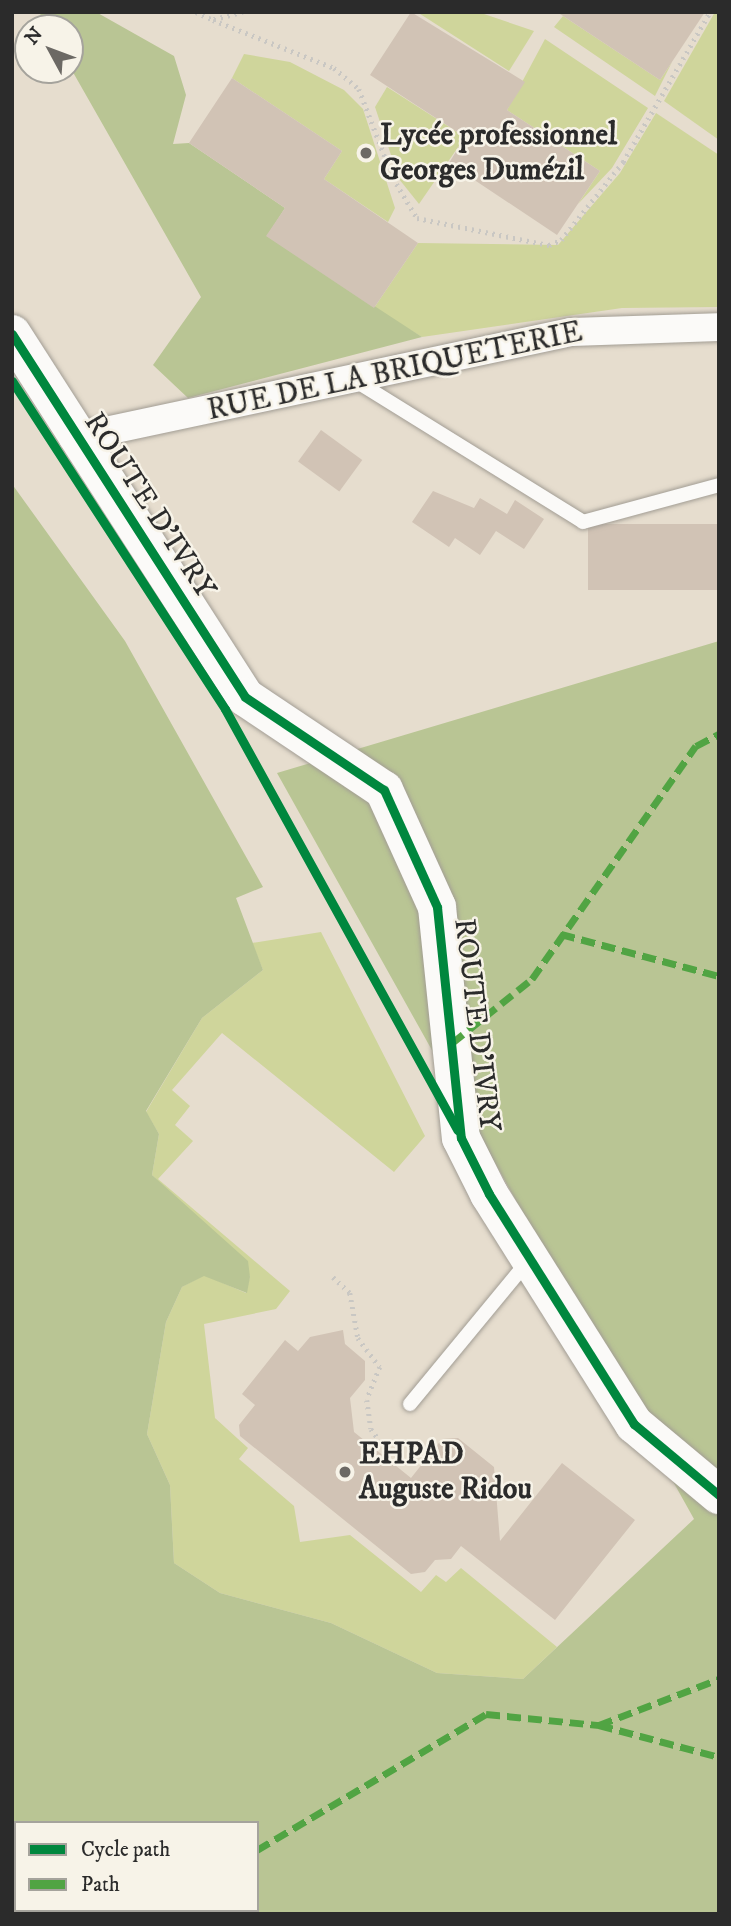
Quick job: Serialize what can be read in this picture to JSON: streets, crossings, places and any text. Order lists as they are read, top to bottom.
{
  "streets": {
    "street": ["RUE DE LA BRIQUETERIE", "ROUTE D'IVRY"]
  },
  "crossings": [
    ["RUE DE LA BRIQUETERIE", "ROUTE D'IVRY"]
  ],
  "places": ["Lycée professionnel Georges Dumézil", "EHPAD Auguste Ridou"],
  "legend": ["Cycle path", "Path"],
  "north": "top left"
}
